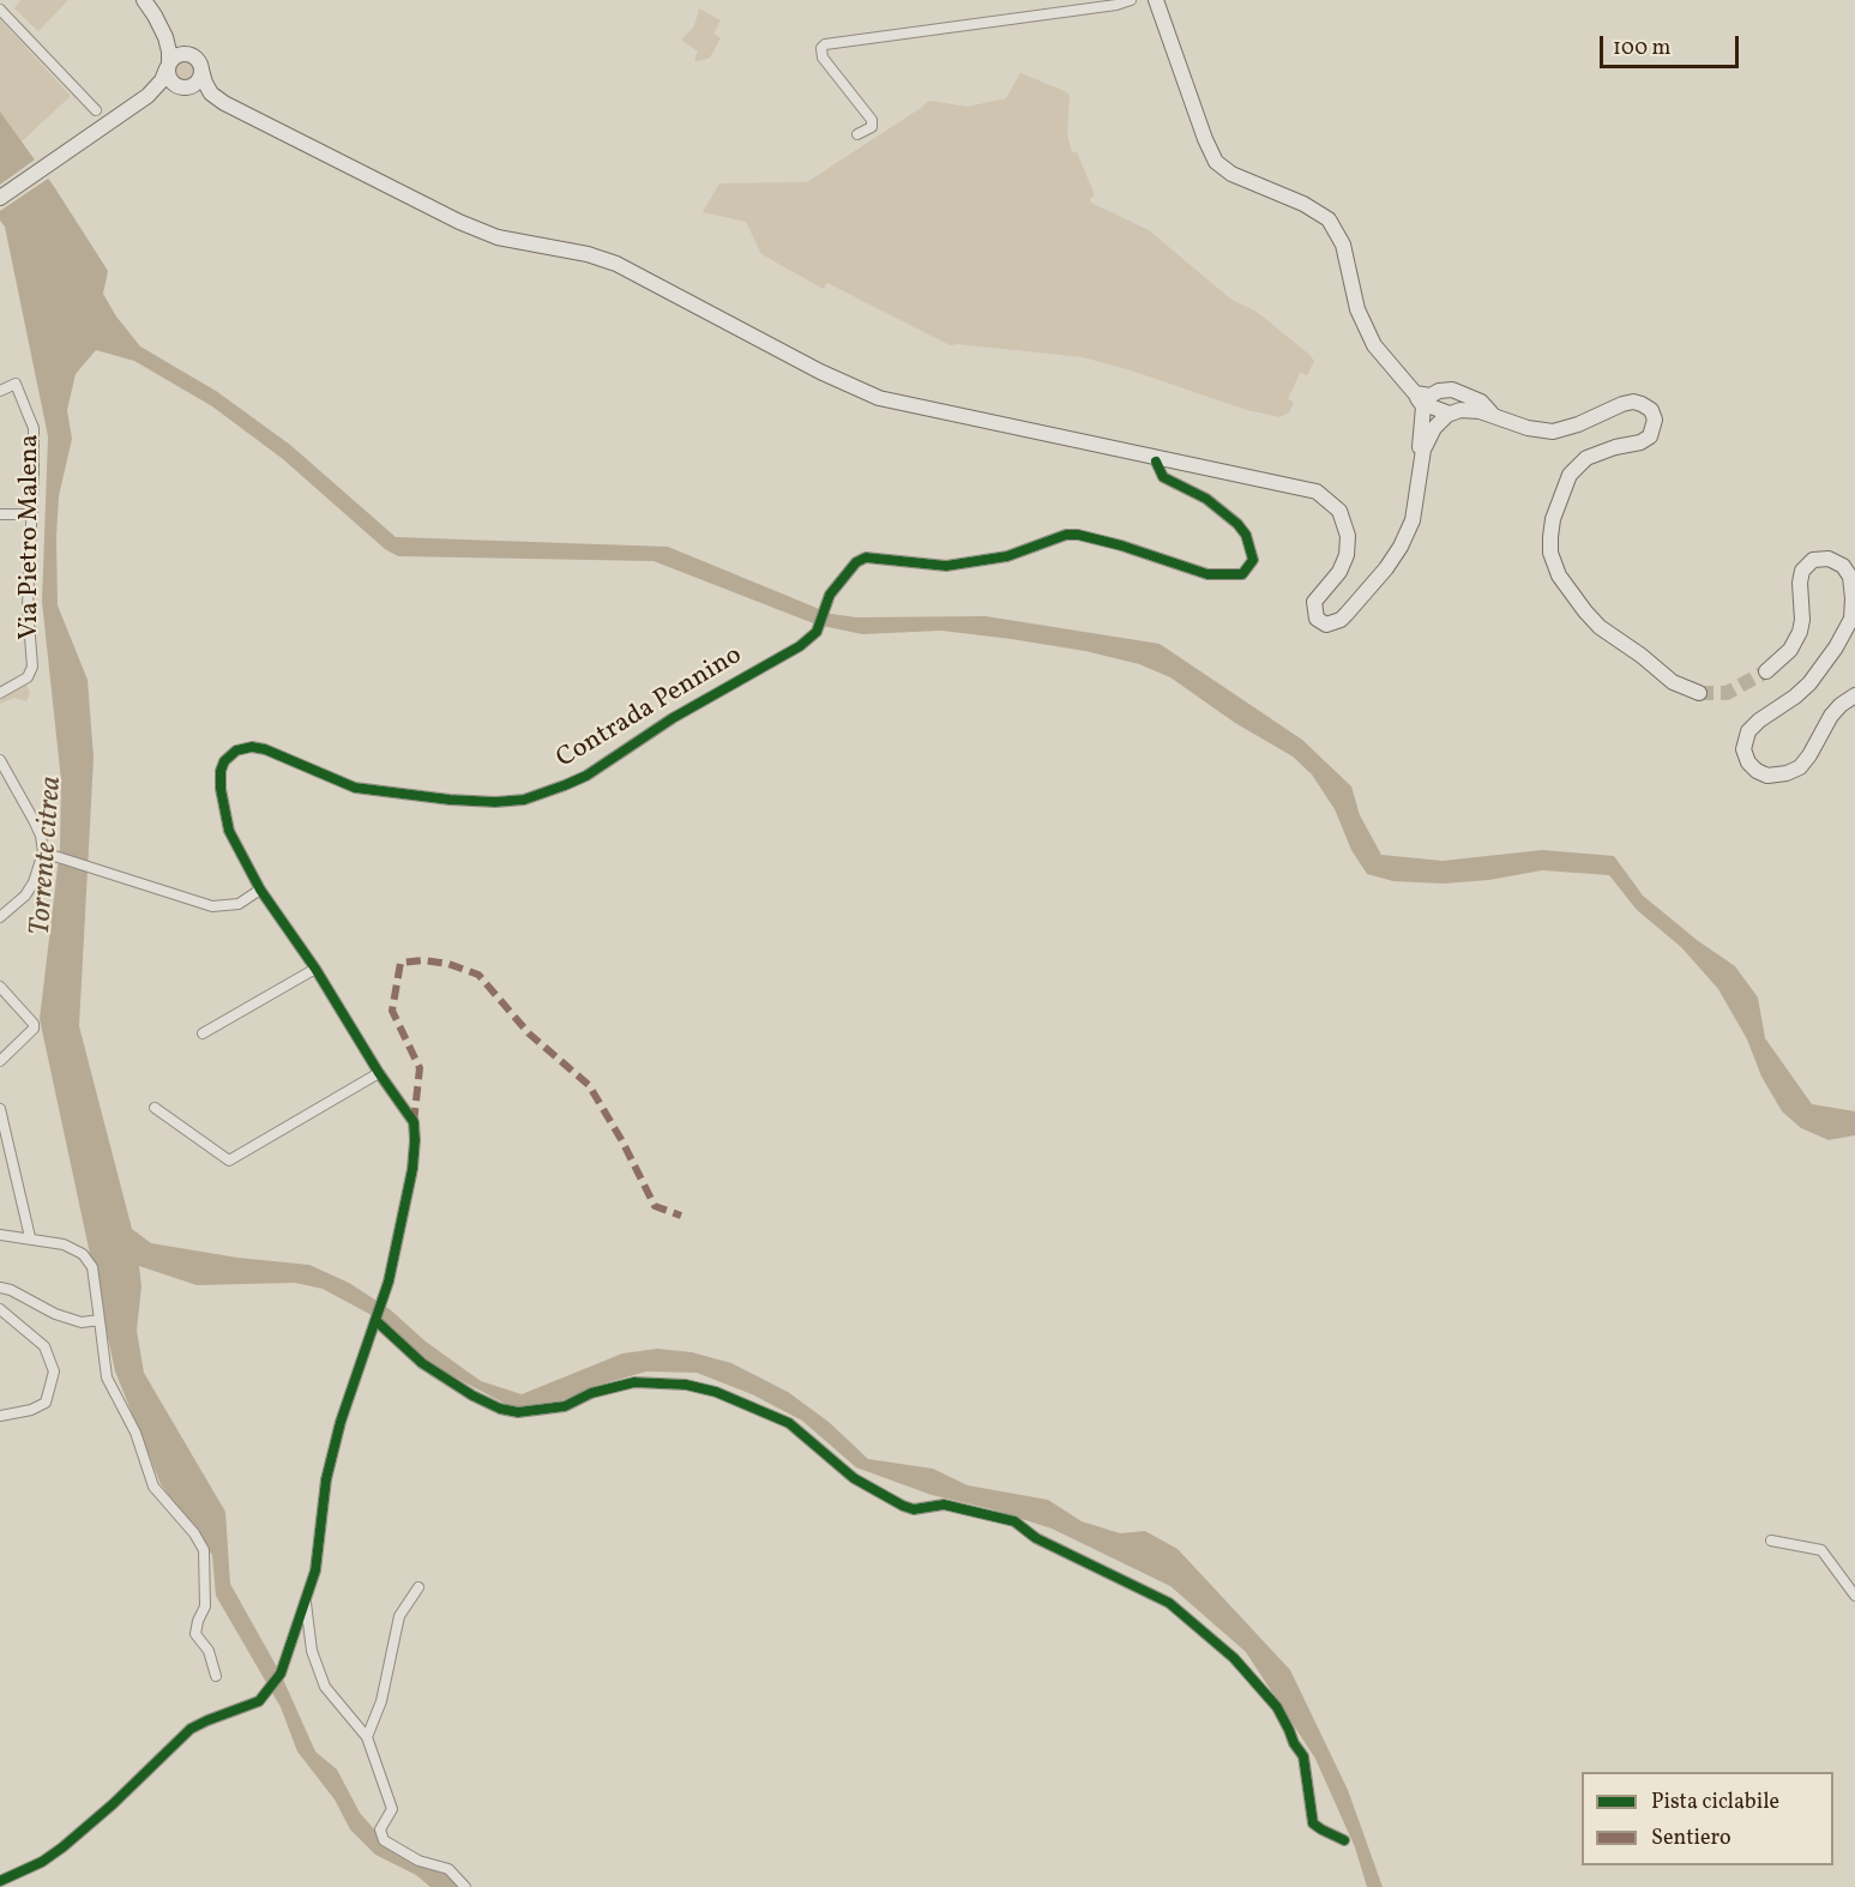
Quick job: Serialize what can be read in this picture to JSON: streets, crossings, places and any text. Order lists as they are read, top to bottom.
{
  "streets": {
    "street": ["Via Pietro Malena", "Contrada Pennino"]
  },
  "water": ["Torrente citrea"],
  "legend": ["Pista ciclabile", "Sentiero"],
  "scale_bar": "100 m"
}
